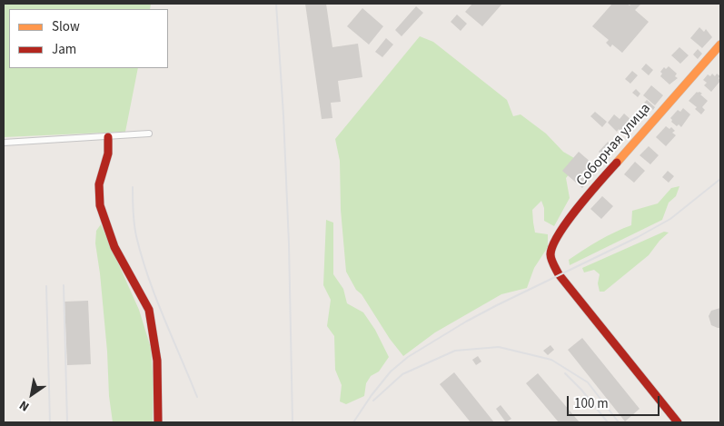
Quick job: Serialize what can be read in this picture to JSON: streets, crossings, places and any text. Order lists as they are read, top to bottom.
{
  "streets": {
    "street": ["Соборная улица"]
  },
  "legend": ["Slow", "Jam"],
  "scale_bar": "100 m",
  "north": "bottom left"
}
